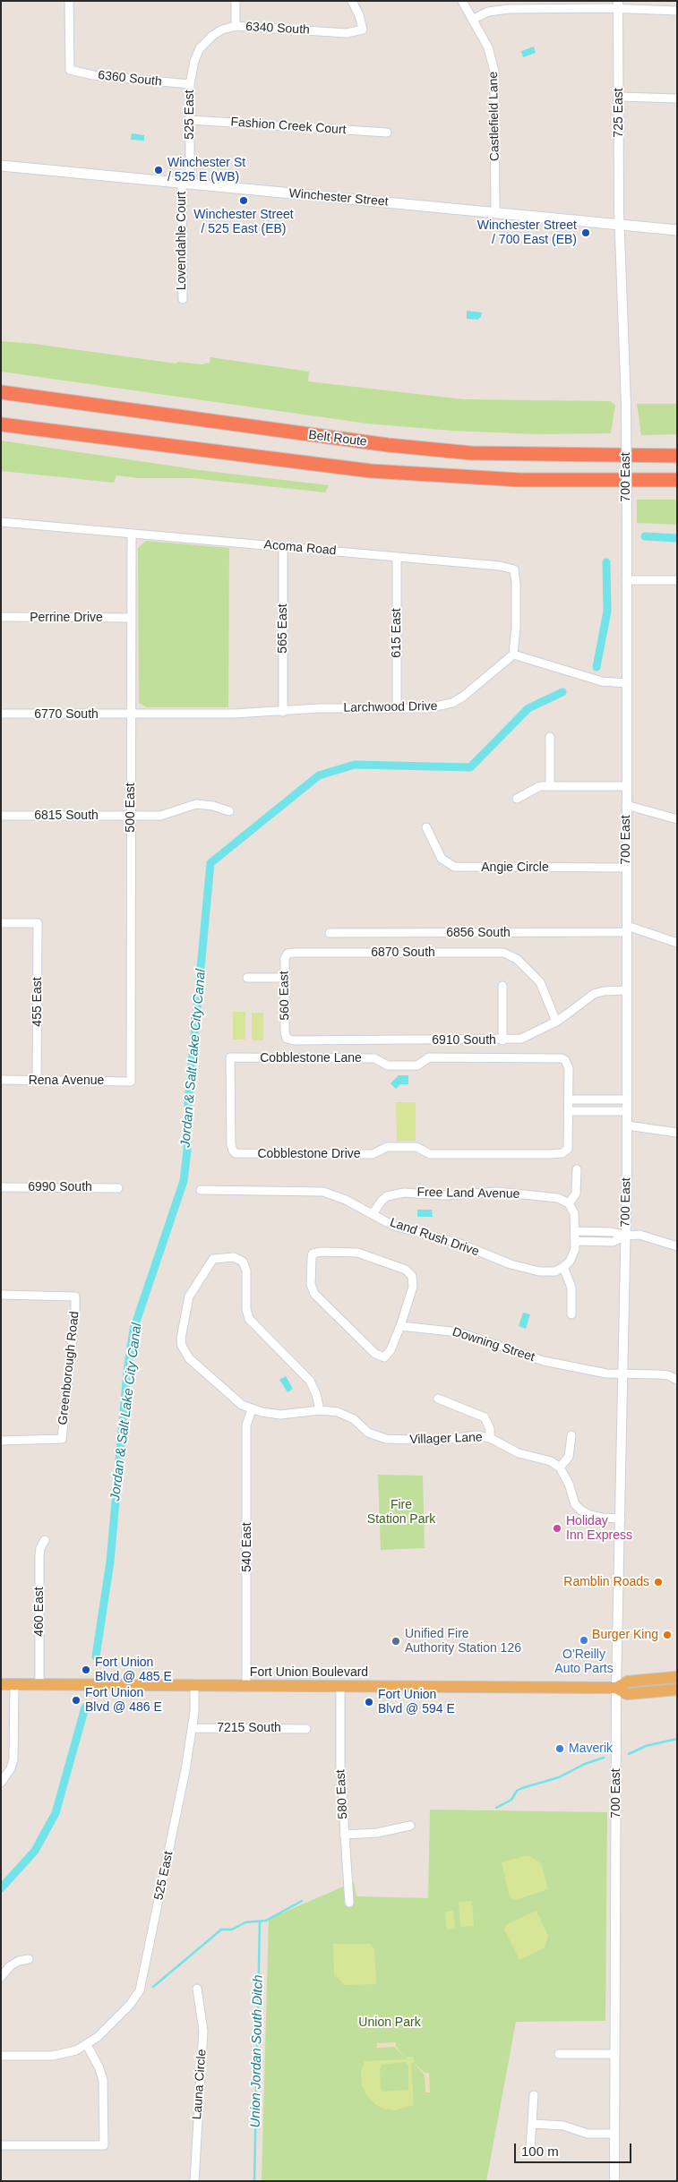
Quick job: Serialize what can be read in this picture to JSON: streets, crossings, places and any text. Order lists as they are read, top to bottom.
{
  "streets": {
    "highway": ["Belt Route"],
    "main road": ["Winchester Street", "Fort Union Boulevard"],
    "street": [
      "6340 South",
      "6360 South",
      "725 East",
      "525 East",
      "Castlefield Lane",
      "Fashion Creek Court",
      "Lovendahle Court",
      "700 East",
      "Acoma Road",
      "Perrine Drive",
      "565 East",
      "615 East",
      "Larchwood Drive",
      "6770 South",
      "500 East",
      "6815 South",
      "Angie Circle",
      "6856 South",
      "6870 South",
      "560 East",
      "455 East",
      "6910 South",
      "Cobblestone Lane",
      "Rena Avenue",
      "Cobblestone Drive",
      "6990 South",
      "Free Land Avenue",
      "Land Rush Drive",
      "Downing Street",
      "Greenborough Road",
      "Villager Lane",
      "540 East",
      "460 East",
      "7215 South",
      "580 East",
      "Launa Circle"
    ]
  },
  "crossings": [
    ["6340 South", "525 East"],
    ["6360 South", "525 East"],
    ["725 East", "Winchester Street"],
    ["725 East", "700 East"],
    ["525 East", "Fashion Creek Court"],
    ["525 East", "Winchester Street"],
    ["525 East", "Lovendahle Court"],
    ["525 East", "Fort Union Boulevard"],
    ["525 East", "7215 South"],
    ["Castlefield Lane", "Winchester Street"],
    ["Winchester Street", "Lovendahle Court"],
    ["Winchester Street", "700 East"],
    ["700 East", "Angie Circle"],
    ["700 East", "6856 South"],
    ["700 East", "6910 South"],
    ["700 East", "Downing Street"],
    ["700 East", "Fort Union Boulevard"],
    ["Acoma Road", "565 East"],
    ["Acoma Road", "615 East"],
    ["Acoma Road", "Larchwood Drive"],
    ["Acoma Road", "500 East"],
    ["Perrine Drive", "500 East"],
    ["565 East", "Larchwood Drive"],
    ["615 East", "Larchwood Drive"],
    ["Larchwood Drive", "6770 South"],
    ["Larchwood Drive", "500 East"],
    ["6770 South", "500 East"],
    ["500 East", "6815 South"],
    ["500 East", "Rena Avenue"],
    ["6870 South", "560 East"],
    ["6870 South", "6910 South"],
    ["560 East", "6910 South"],
    ["455 East", "Rena Avenue"],
    ["Cobblestone Lane", "Cobblestone Drive"],
    ["Free Land Avenue", "Land Rush Drive"],
    ["Villager Lane", "540 East"],
    ["540 East", "Fort Union Boulevard"],
    ["460 East", "Fort Union Boulevard"],
    ["Fort Union Boulevard", "580 East"]
  ],
  "water": ["Jordan & Salt Lake City Canal", "Union Jordan South Ditch"],
  "parks": ["Fire Station Park", "Union Park"],
  "places": [
    "Winchester St / 525 E (WB)",
    "Winchester Street / 525 East (EB)",
    "Winchester Street / 700 East (EB)",
    "Holiday Inn Express",
    "Ramblin Roads",
    "Burger King",
    "O'Reilly Auto Parts",
    "Unified Fire Authority Station 126",
    "Fort Union Blvd @ 485 E",
    "Fort Union Blvd @ 486 E",
    "Fort Union Blvd @ 594 E",
    "Maverik"
  ],
  "scale_bar": "100 m"
}
